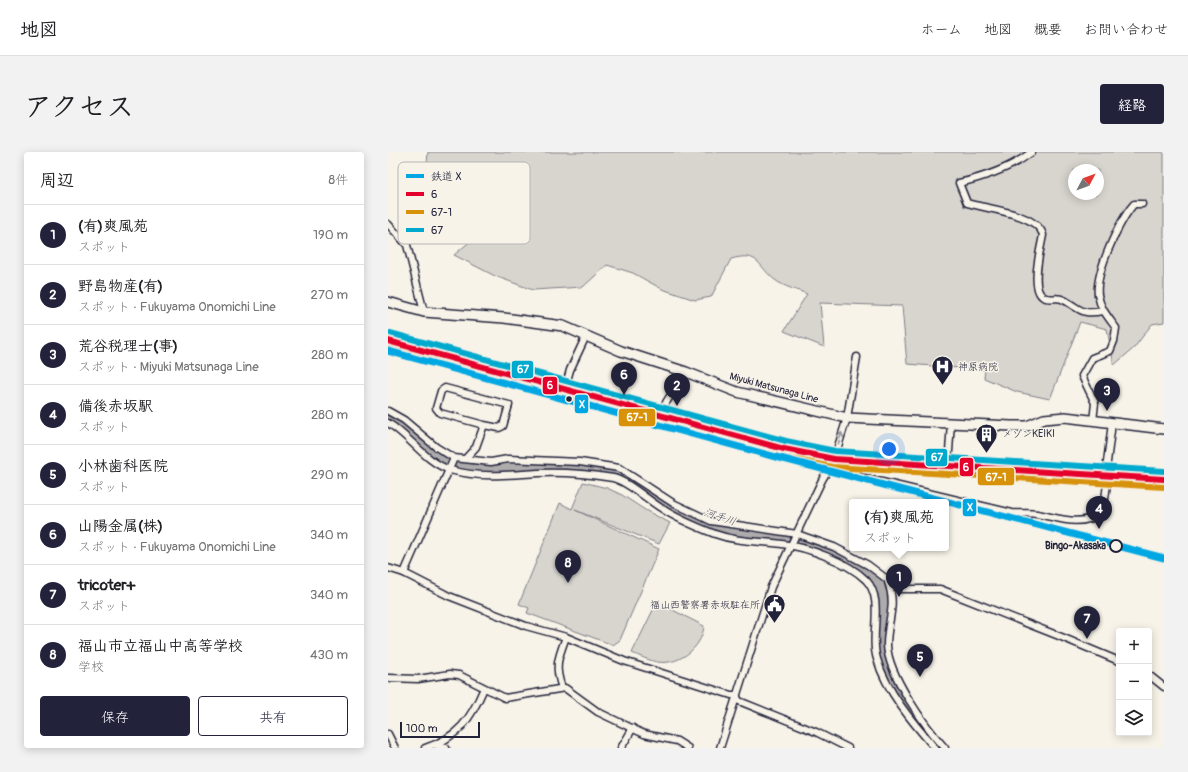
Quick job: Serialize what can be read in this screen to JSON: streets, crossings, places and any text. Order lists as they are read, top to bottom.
{
  "streets": {
    "main road": ["Miyuki Matsunaga Line"]
  },
  "water": ["河手川"],
  "places": {
    "hospital": ["神原病院"],
    "building": ["メゾンKEIKI"],
    "other": ["Bingo-Akasaka"],
    "public building": ["福山西警察署赤坂駐在所"]
  },
  "lines": [
    "transit line 67",
    "transit line 6",
    "transit line 67-1",
    "rail line X"
  ],
  "legend": [
    "鉄道 X",
    "6",
    "67-1",
    "67"
  ],
  "scale_bar": "100 m",
  "north": "top right",
  "page": {
    "header": "地図",
    "nav": [
      "ホーム",
      "地図",
      "概要",
      "お問い合わせ"
    ],
    "title": "アクセス",
    "buttons": [
      "経路",
      ["保存", "共有"]
    ],
    "heading": ["周辺", "8件"],
    "list": [
      {
        "mark": "1",
        "name": "(有)爽風苑",
        "note": "スポット",
        "value": "190 m"
      },
      {
        "mark": "2",
        "name": "野島物産(有)",
        "note": "スポット · Fukuyama Onomichi Line",
        "value": "270 m"
      },
      {
        "mark": "3",
        "name": "荒谷税理士(事)",
        "note": "スポット · Miyuki Matsunaga Line",
        "value": "280 m"
      },
      {
        "mark": "4",
        "name": "備後赤坂駅",
        "note": "スポット",
        "value": "280 m"
      },
      {
        "mark": "5",
        "name": "小林歯科医院",
        "note": "スポット",
        "value": "290 m"
      },
      {
        "mark": "6",
        "name": "山陽金属(株)",
        "note": "スポット · Fukuyama Onomichi Line",
        "value": "340 m"
      },
      {
        "mark": "7",
        "name": "tricoter+",
        "note": "スポット",
        "value": "340 m"
      },
      {
        "mark": "8",
        "name": "福山市立福山中高等学校",
        "note": "学校",
        "value": "430 m"
      }
    ],
    "pins": [
      "6",
      "2",
      "3",
      "4",
      "8",
      "1",
      "7",
      "5"
    ],
    "popup": ["(有)爽風苑", "スポット"],
    "map_buttons": ["+", "−"],
    "scale": "100 m"
  }
}
